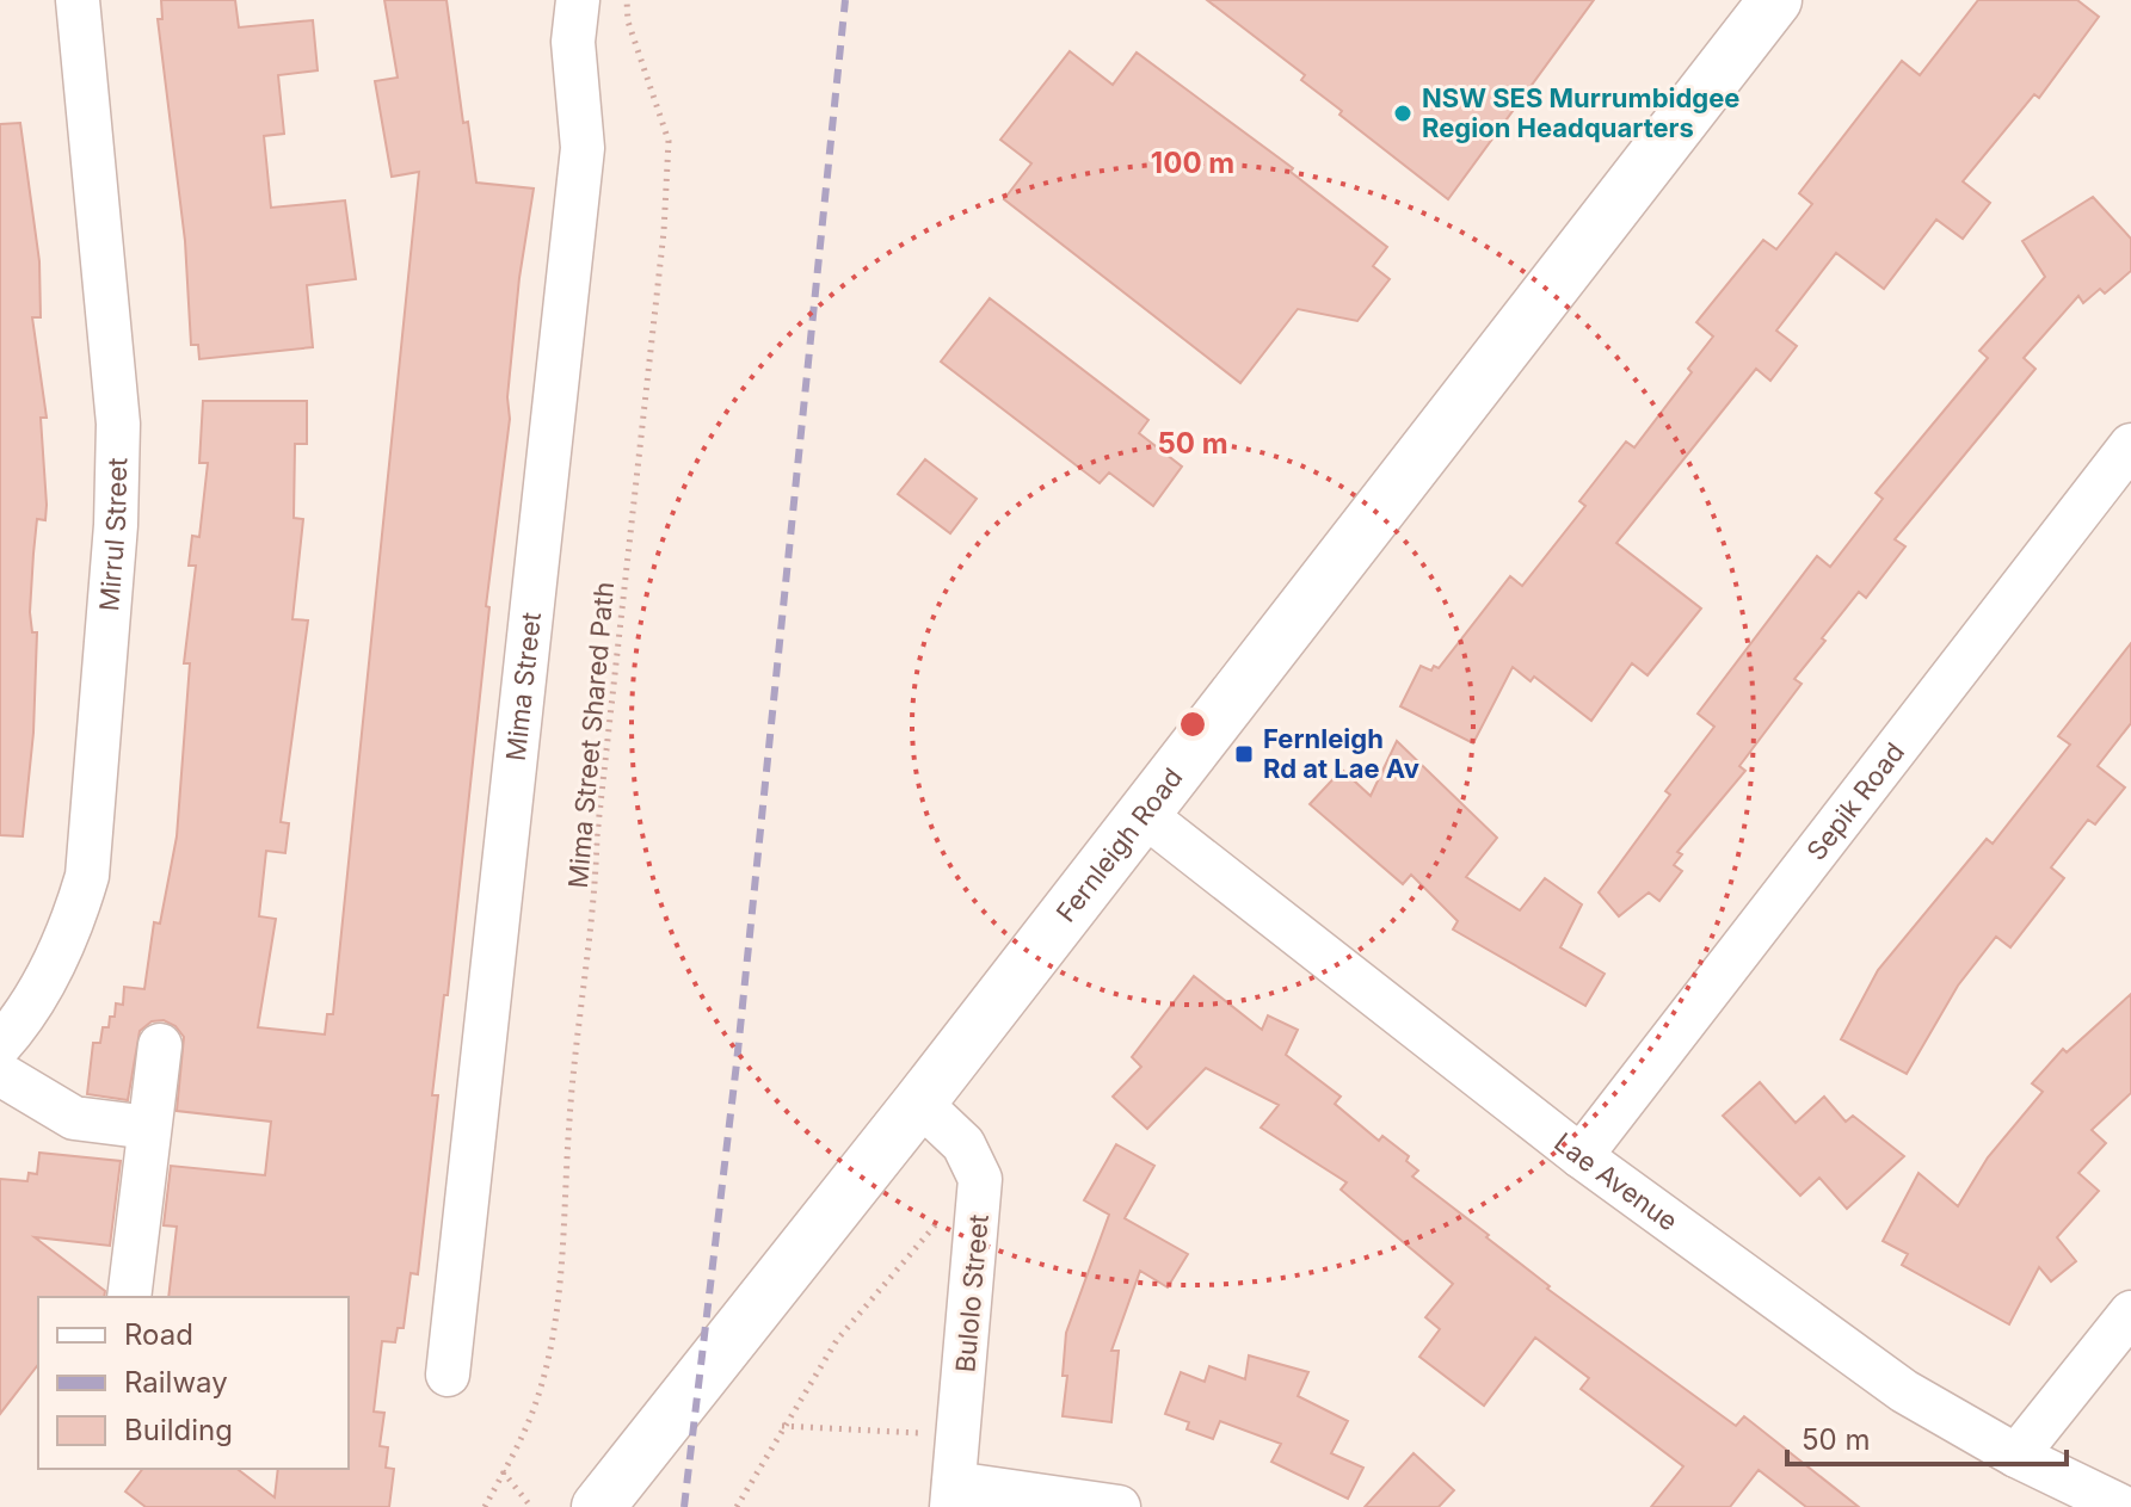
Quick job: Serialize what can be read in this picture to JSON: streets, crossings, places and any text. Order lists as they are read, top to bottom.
{
  "streets": {
    "street": [
      "Mirrul Street",
      "Mima Street",
      "Sepik Road",
      "Fernleigh Road",
      "Lae Avenue",
      "Bulolo Street"
    ],
    "path": ["Mima Street Shared Path"]
  },
  "crossings": [
    ["Sepik Road", "Lae Avenue"],
    ["Fernleigh Road", "Lae Avenue"],
    ["Fernleigh Road", "Bulolo Street"]
  ],
  "places": {
    "other": ["NSW SES Murrumbidgee Region Headquarters"],
    "transit": ["Fernleigh Rd at Lae Av"]
  },
  "legend": ["Road", "Railway", "Building"],
  "scale_bar": "50 m",
  "rings": ["100 m", "50 m"]
}
